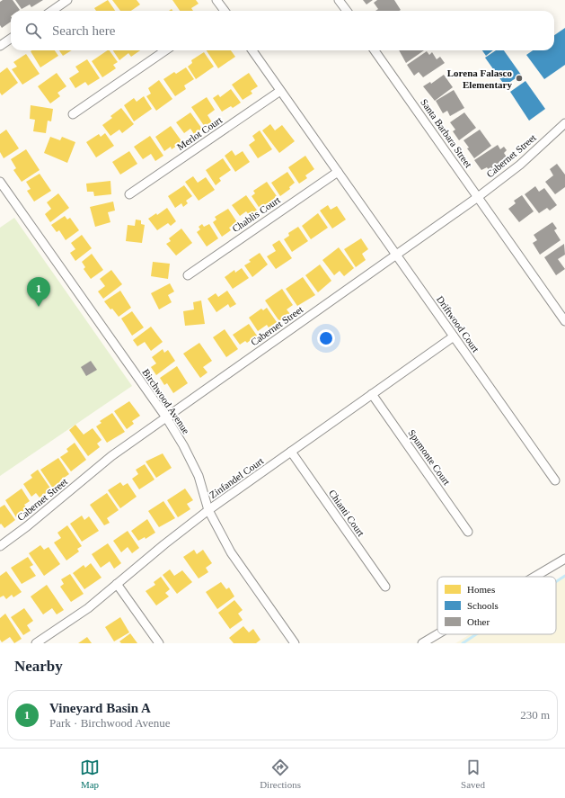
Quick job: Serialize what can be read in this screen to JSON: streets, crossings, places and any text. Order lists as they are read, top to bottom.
{
  "streets": {
    "street": [
      "Merlot Court",
      "Santa Barbara Street",
      "Cabernet Street",
      "Chablis Court",
      "Driftwood Court",
      "Birchwood Avenue",
      "Spumonte Court",
      "Zinfandel Court",
      "Chianti Court"
    ]
  },
  "crossings": [
    ["Merlot Court", "Driftwood Court"],
    ["Santa Barbara Street", "Cabernet Street"],
    ["Cabernet Street", "Driftwood Court"],
    ["Cabernet Street", "Birchwood Avenue"],
    ["Chablis Court", "Driftwood Court"],
    ["Driftwood Court", "Zinfandel Court"],
    ["Birchwood Avenue", "Zinfandel Court"],
    ["Spumonte Court", "Zinfandel Court"],
    ["Zinfandel Court", "Chianti Court"]
  ],
  "places": ["Lorena Falasco Elementary"],
  "legend": ["Homes", "Schools", "Other"],
  "page": {
    "search": "Search here",
    "pins": "1",
    "heading": "Nearby",
    "list": [
      {
        "mark": "1",
        "name": "Vineyard Basin A",
        "note": "Park · Birchwood Avenue",
        "value": "230 m"
      }
    ],
    "nav": ["Map", "Directions", "Saved"]
  }
}
